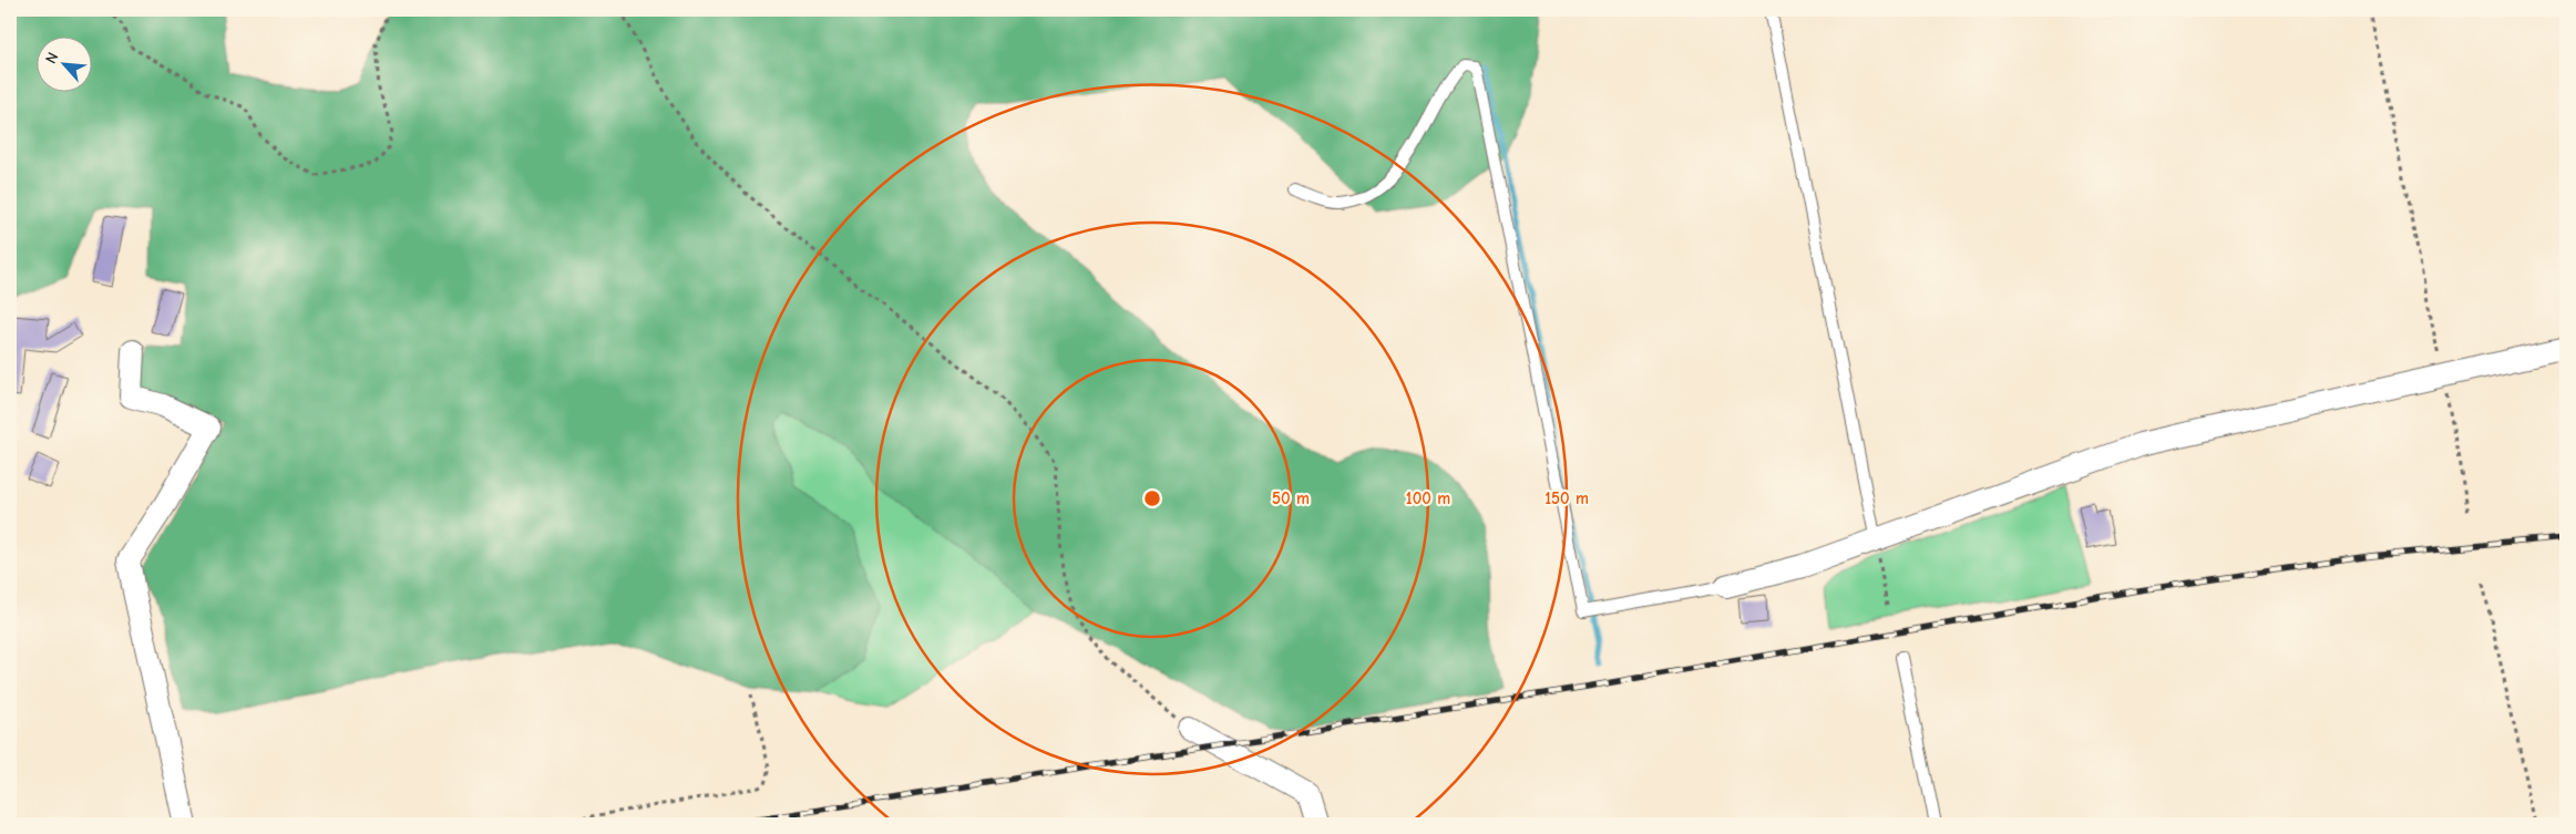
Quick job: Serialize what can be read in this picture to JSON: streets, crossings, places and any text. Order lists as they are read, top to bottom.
{
  "north": "top left",
  "rings": ["50 m", "100 m", "150 m"]
}
